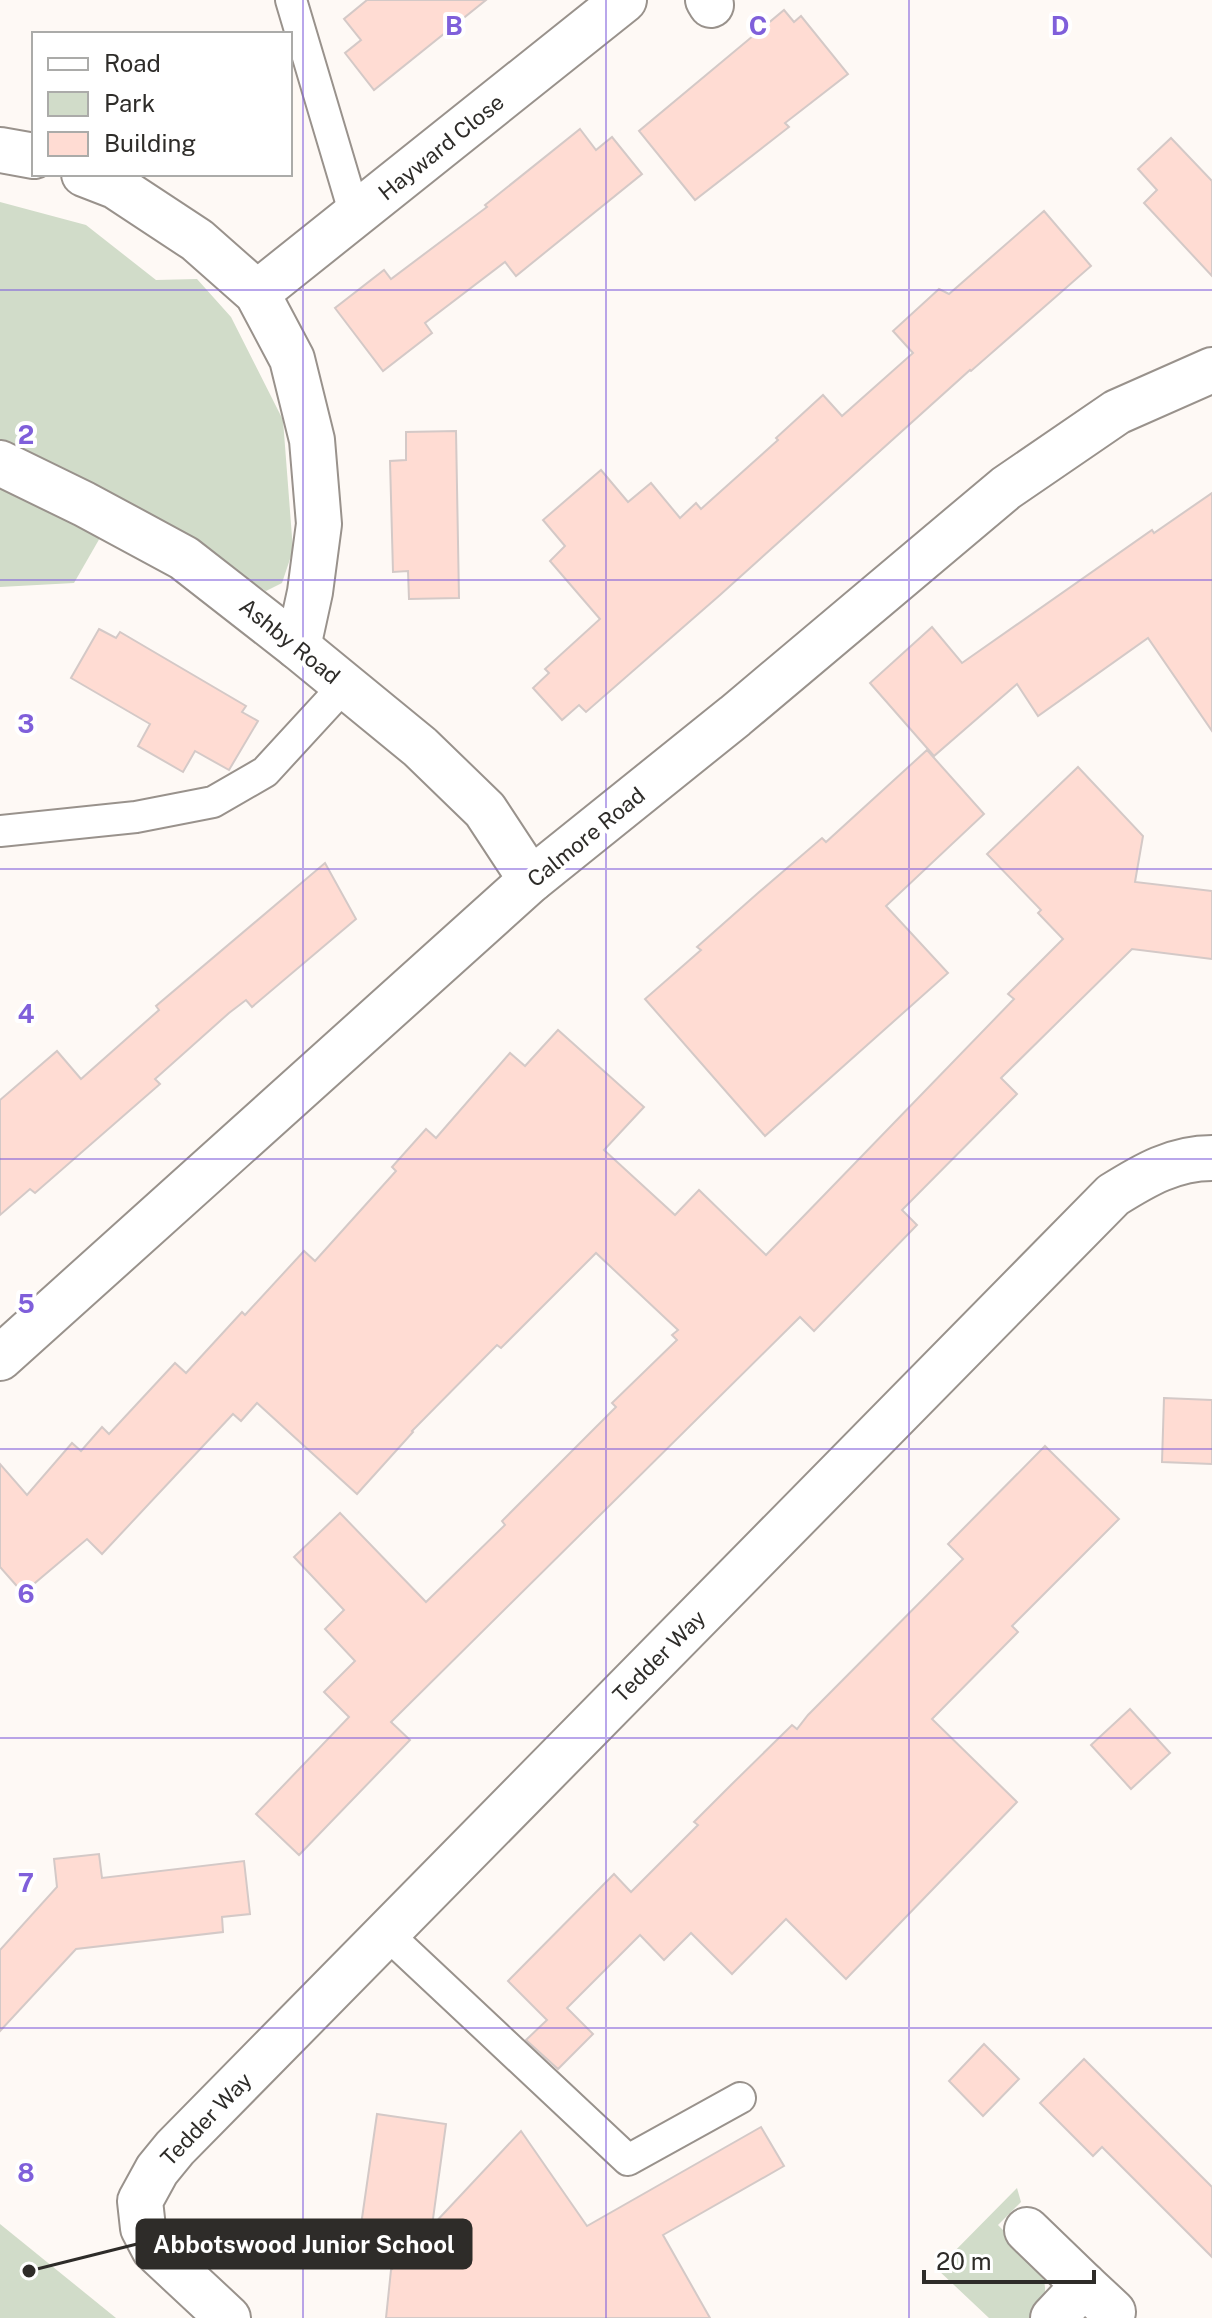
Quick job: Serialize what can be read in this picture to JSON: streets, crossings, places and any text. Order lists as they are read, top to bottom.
{
  "streets": {
    "street": [
      "Hayward Close",
      "Ashby Road",
      "Calmore Road",
      "Tedder Way"
    ]
  },
  "crossings": [
    ["Ashby Road", "Calmore Road"]
  ],
  "places": ["Abbotswood Junior School"],
  "legend": ["Road", "Park", "Building"],
  "scale_bar": "20 m",
  "grid": {
    "columns": ["B", "C", "D"],
    "rows": [
      "2",
      "3",
      "4",
      "5",
      "6",
      "7",
      "8"
    ]
  }
}
